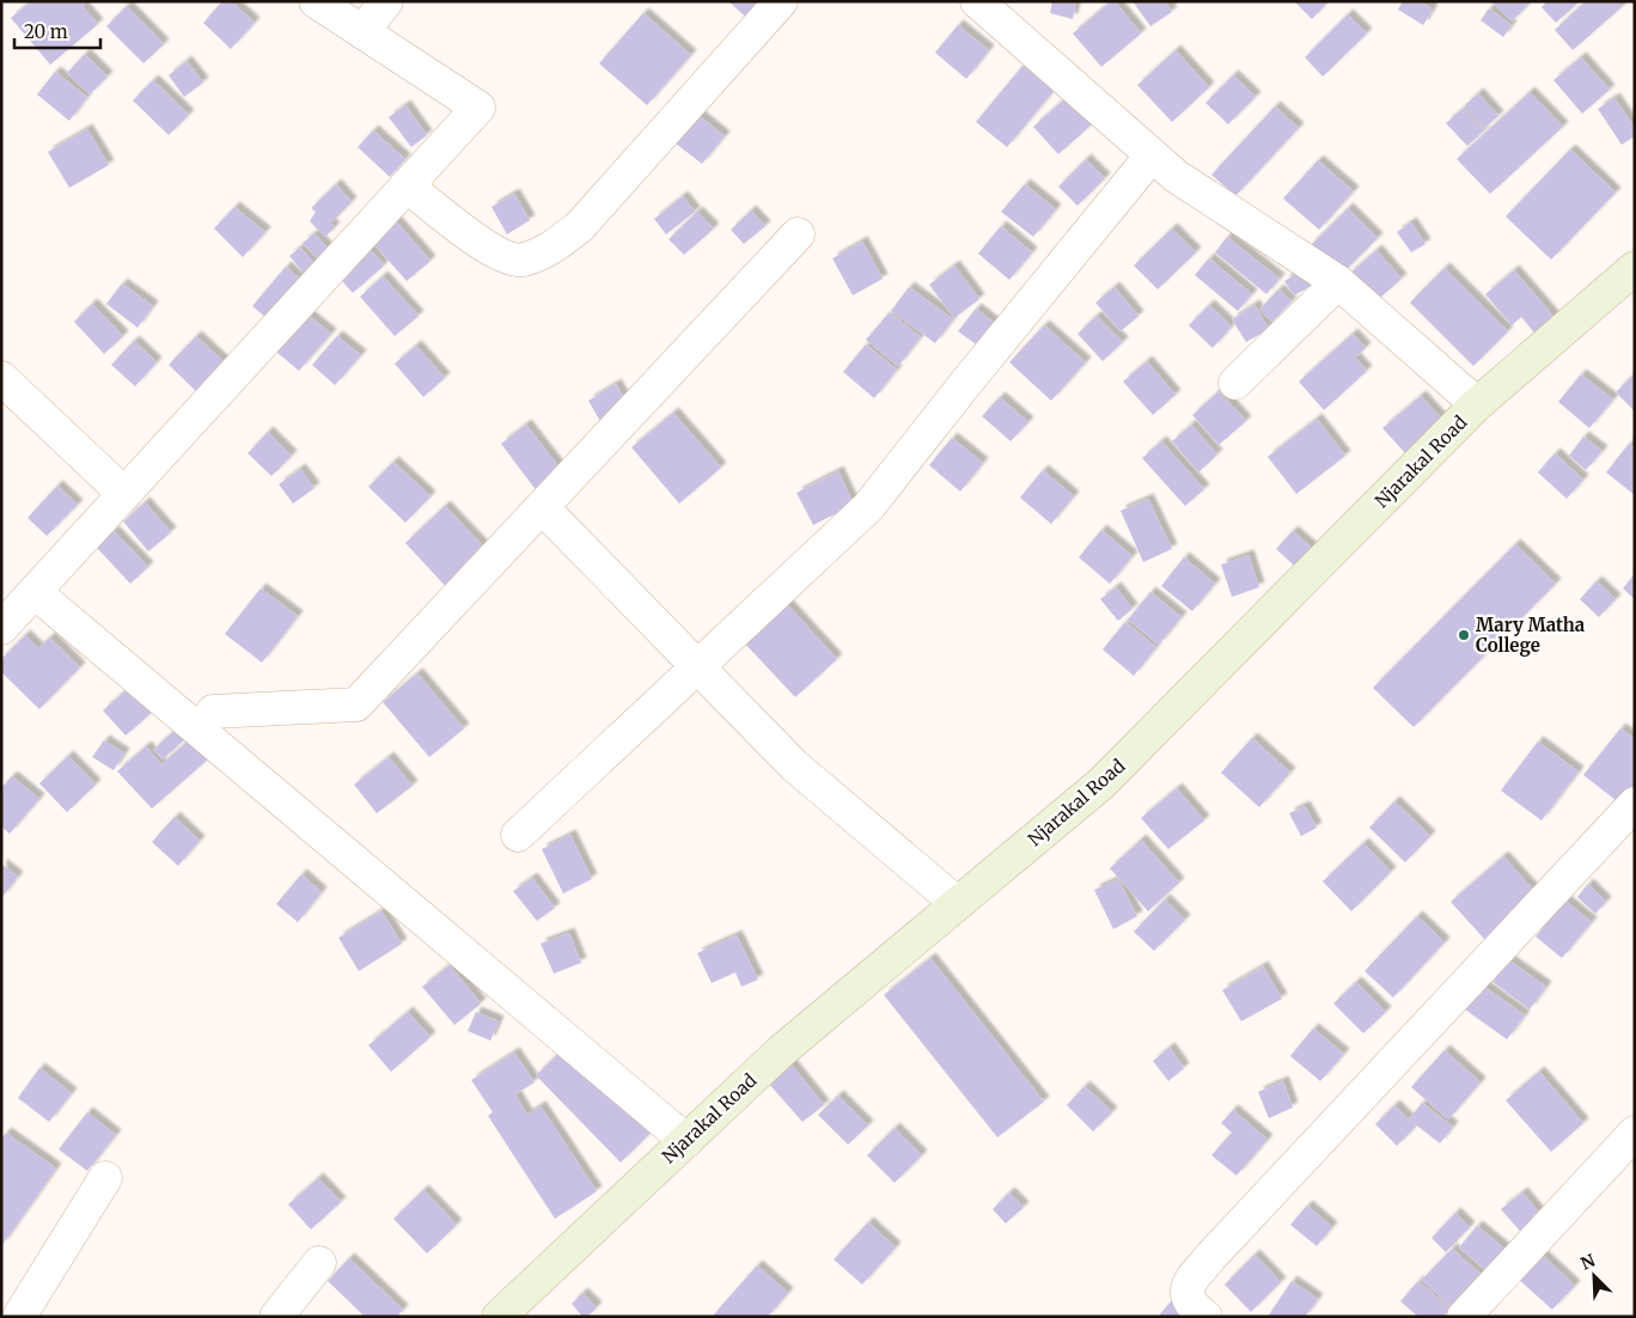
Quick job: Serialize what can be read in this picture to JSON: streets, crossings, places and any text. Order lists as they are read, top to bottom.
{
  "streets": {
    "main road": ["Njarakal Road"]
  },
  "places": ["Mary Matha College"],
  "scale_bar": "20 m",
  "north": "top left"
}
